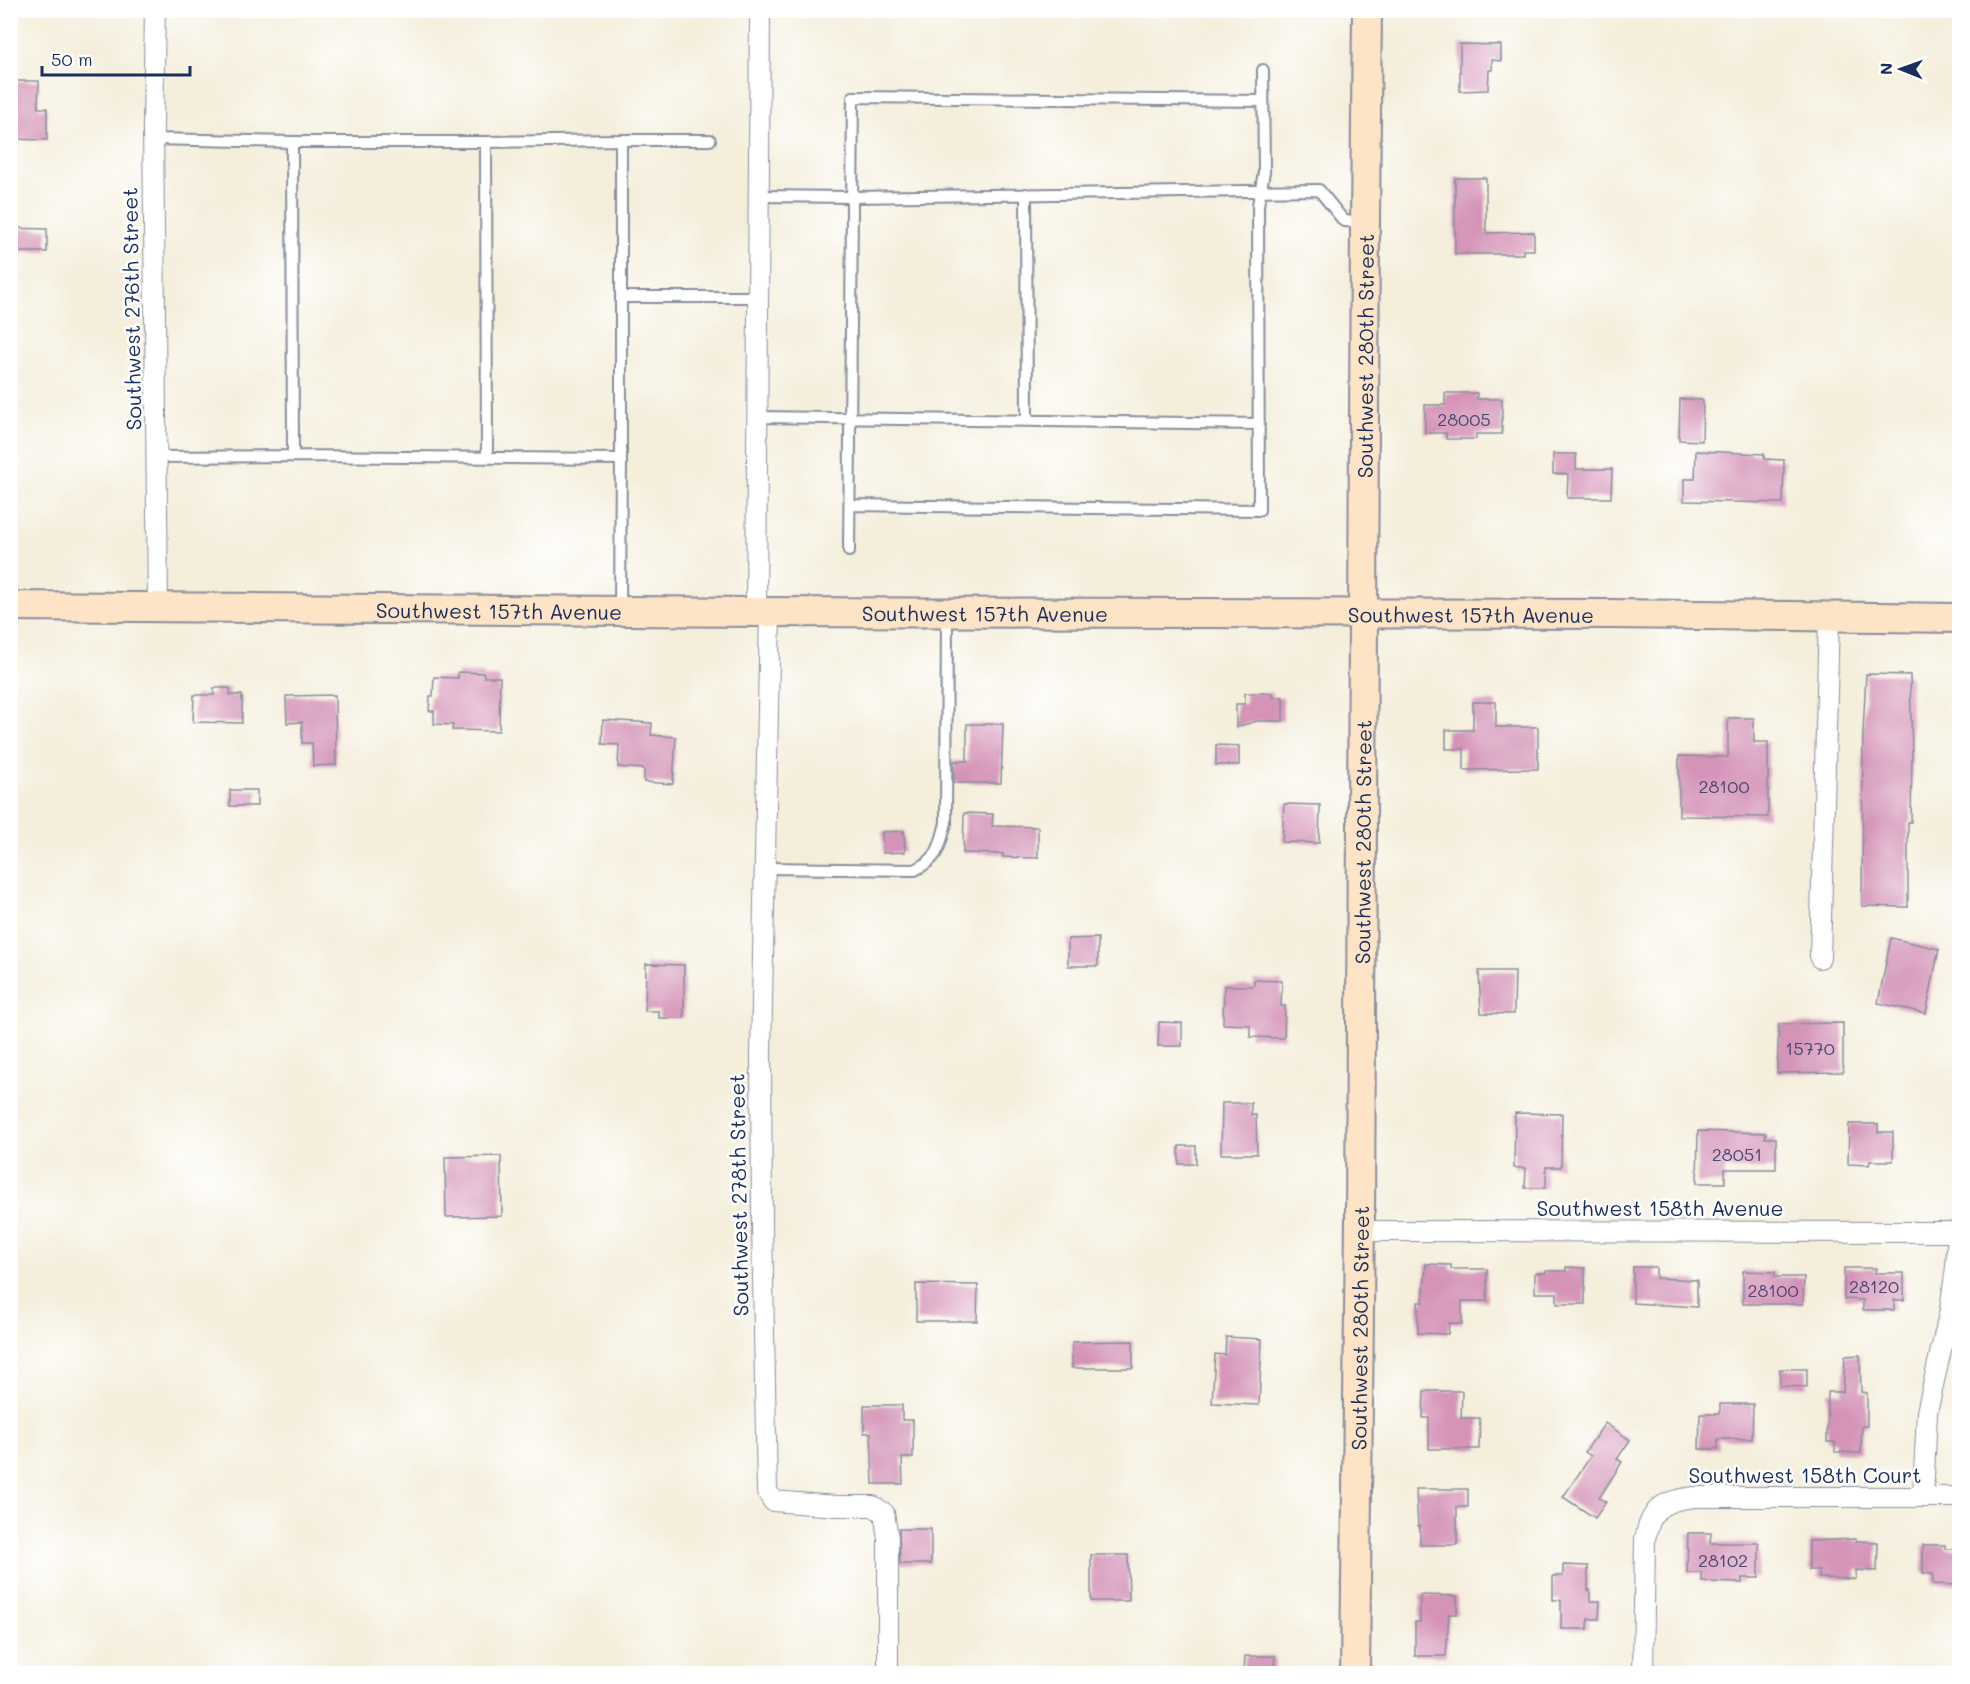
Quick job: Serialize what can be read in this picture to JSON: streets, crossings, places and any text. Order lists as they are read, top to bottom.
{
  "streets": {
    "street": [
      "Southwest 276th Street",
      "Southwest 280th Street",
      "Southwest 157th Avenue",
      "Southwest 278th Street",
      "Southwest 158th Avenue",
      "Southwest 158th Court"
    ]
  },
  "crossings": [
    ["Southwest 276th Street", "Southwest 157th Avenue"],
    ["Southwest 280th Street", "Southwest 157th Avenue"],
    ["Southwest 280th Street", "Southwest 158th Avenue"],
    ["Southwest 157th Avenue", "Southwest 278th Street"]
  ],
  "house_numbers": [
    "28005",
    "28100",
    "15770",
    "28051",
    "28120",
    "28100",
    "28102"
  ],
  "scale_bar": "50 m",
  "north": "left"
}
